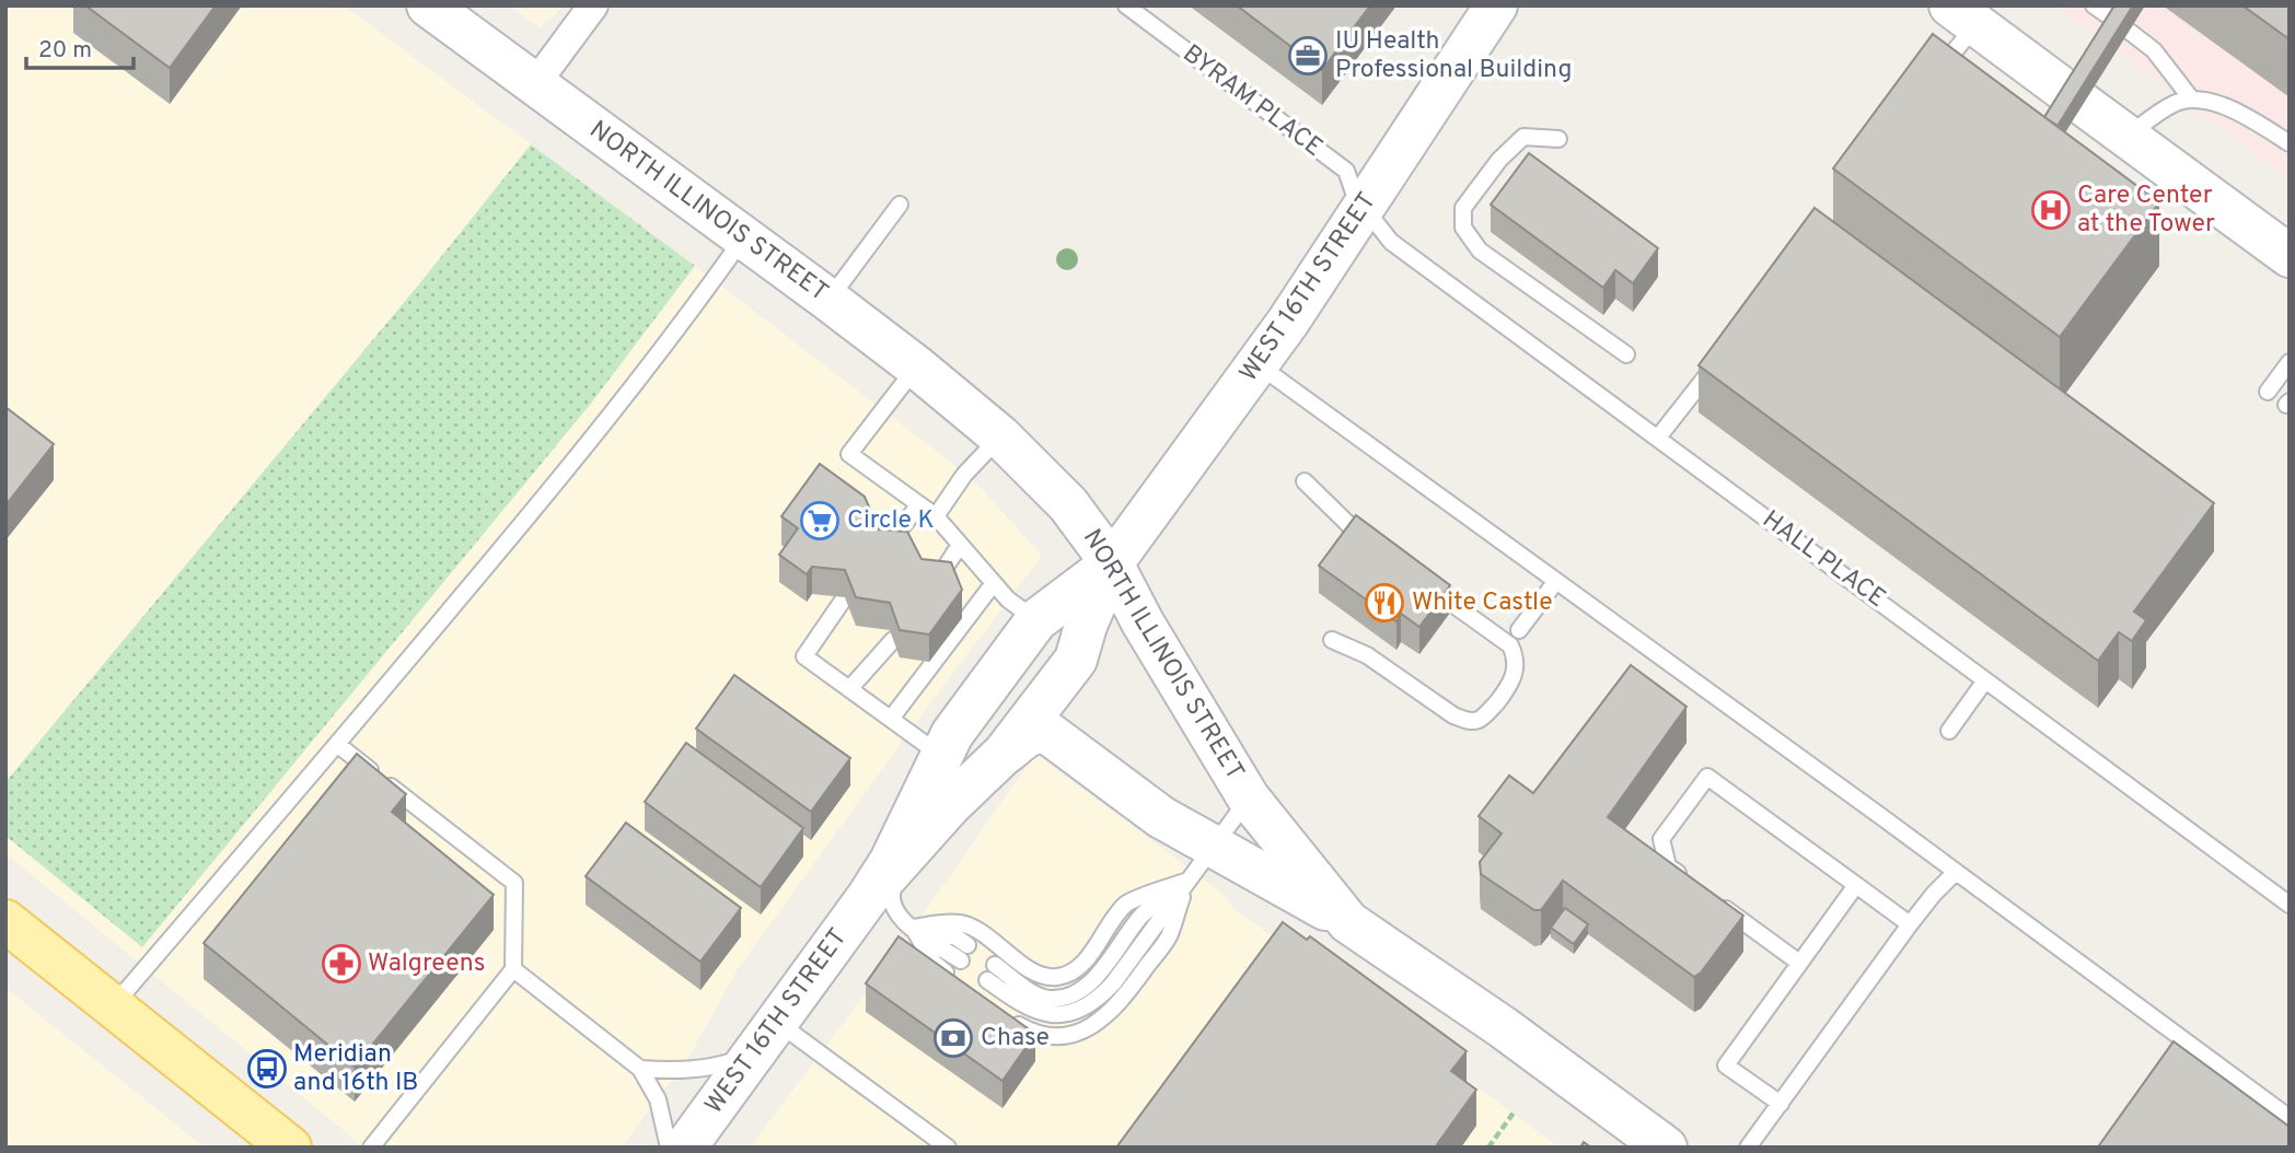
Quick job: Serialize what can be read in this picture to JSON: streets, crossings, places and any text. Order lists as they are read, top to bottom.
{
  "streets": {
    "main road": ["NORTH ILLINOIS STREET", "WEST 16TH STREET"],
    "lane": ["BYRAM PLACE", "HALL PLACE"]
  },
  "crossings": [
    ["BYRAM PLACE", "WEST 16TH STREET"],
    ["BYRAM PLACE", "HALL PLACE"],
    ["NORTH ILLINOIS STREET", "WEST 16TH STREET"],
    ["WEST 16TH STREET", "HALL PLACE"]
  ],
  "places": {
    "office": ["IU Health Professional Building"],
    "hospital": ["Care Center at the Tower"],
    "supermarket": ["Circle K"],
    "restaurant": ["White Castle"],
    "pharmacy": ["Walgreens"],
    "bank": ["Chase"],
    "bus stop": ["Meridian and 16th IB"]
  },
  "scale_bar": "20 m"
}
